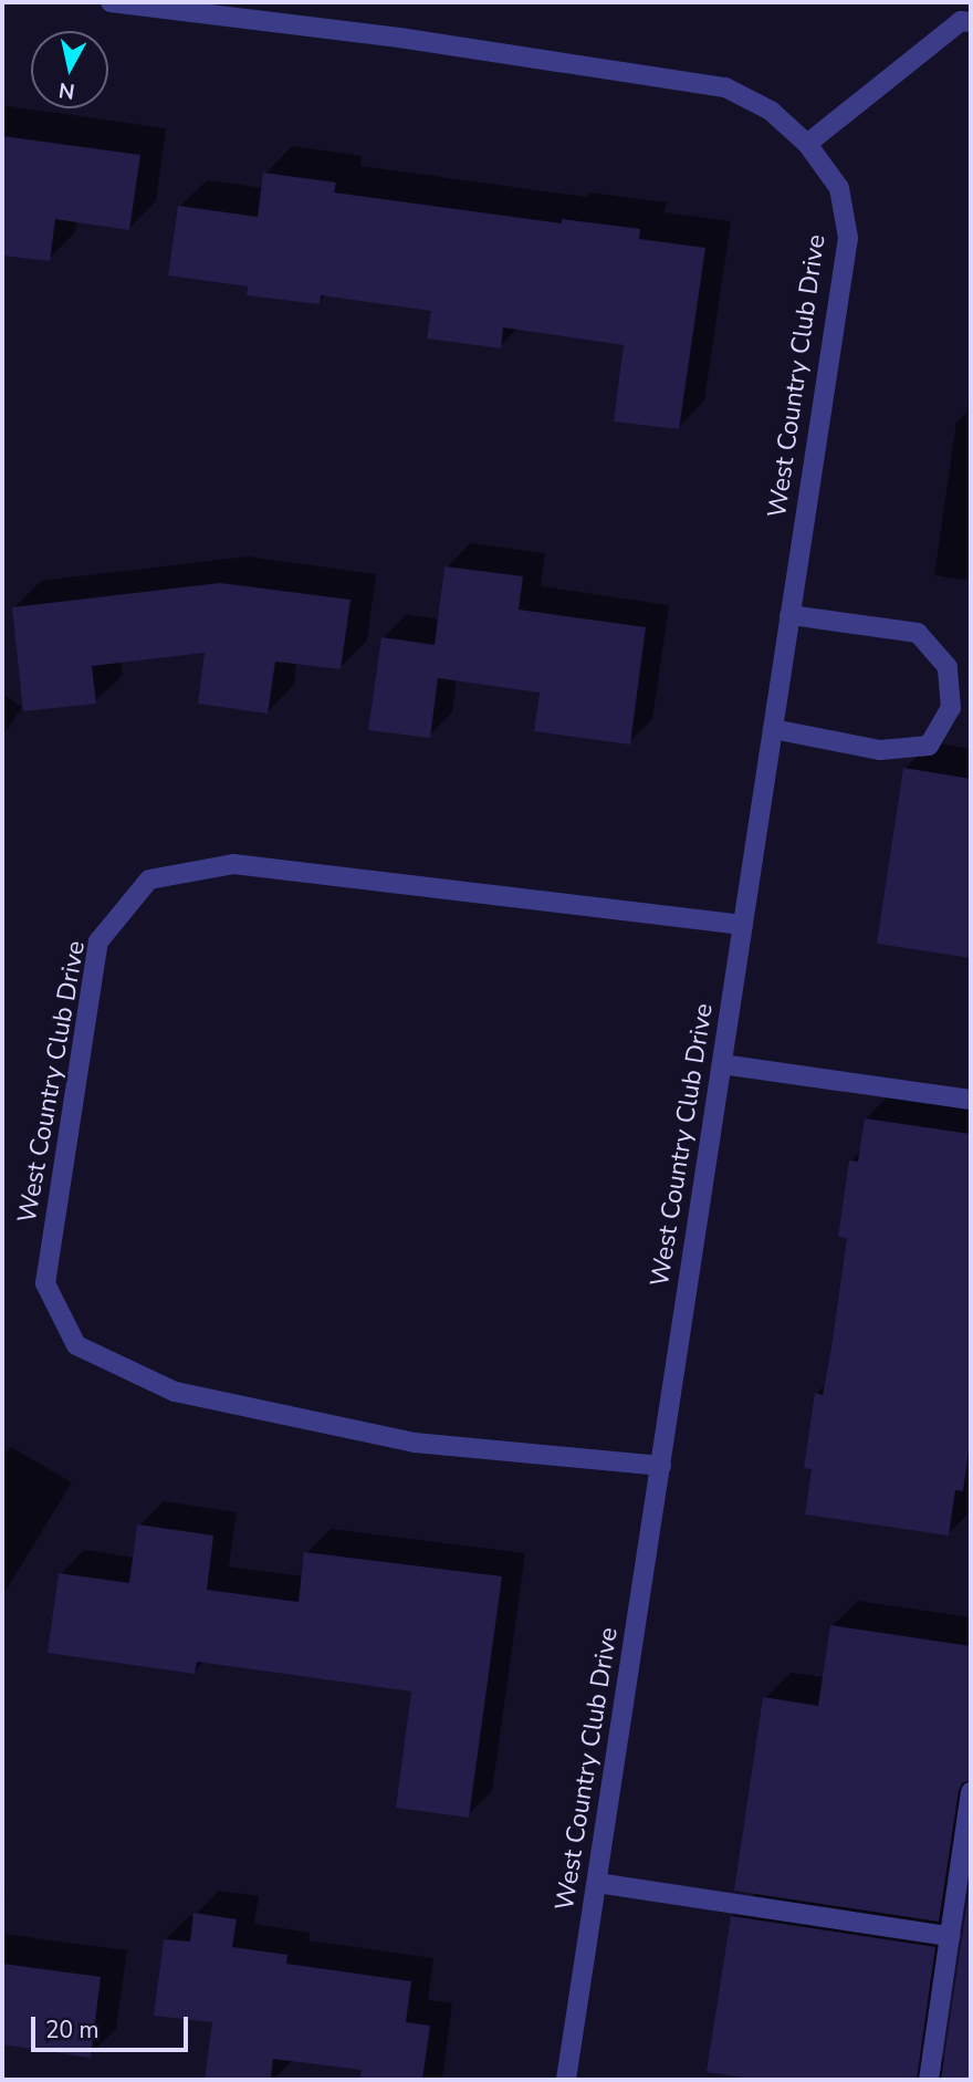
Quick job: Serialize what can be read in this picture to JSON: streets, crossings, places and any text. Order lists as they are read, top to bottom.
{
  "streets": {
    "street": ["West Country Club Drive"]
  },
  "scale_bar": "20 m",
  "north": "bottom"
}
